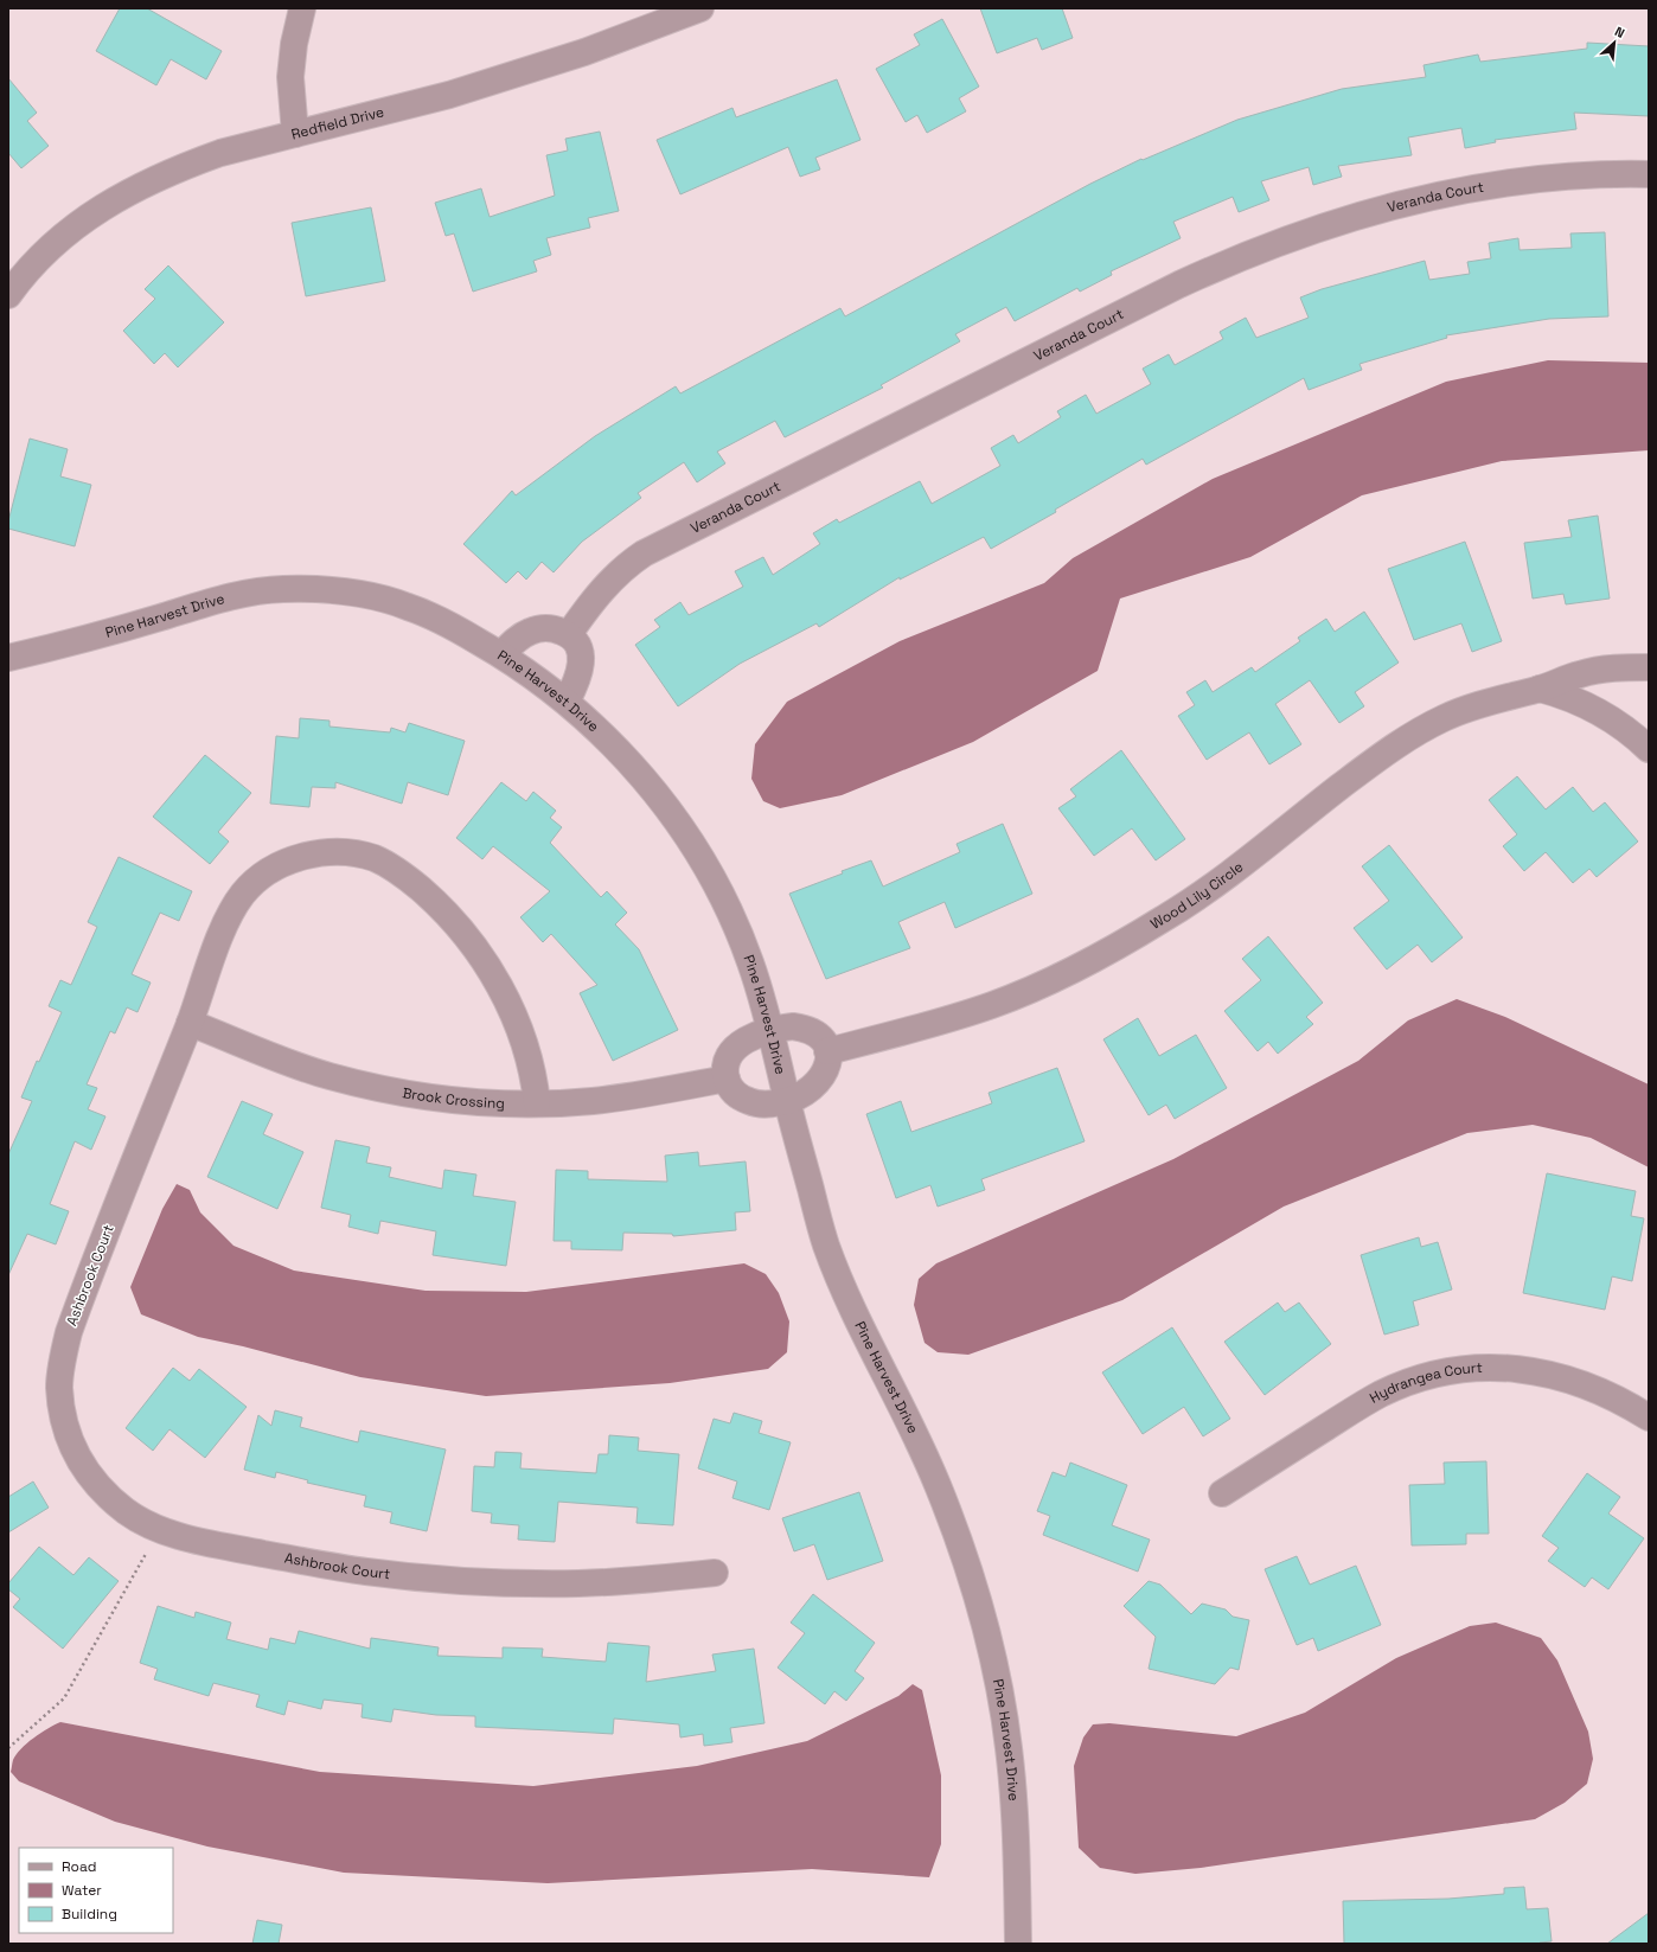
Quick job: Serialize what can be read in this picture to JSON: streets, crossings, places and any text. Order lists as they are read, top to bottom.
{
  "streets": {
    "street": [
      "Redfield Drive",
      "Veranda Court",
      "Pine Harvest Drive",
      "Wood Lily Circle",
      "Brook Crossing",
      "Ashbrook Court",
      "Hydrangea Court"
    ]
  },
  "crossings": [
    ["Brook Crossing", "Ashbrook Court"]
  ],
  "legend": ["Road", "Water", "Building"],
  "north": "top right"
}
